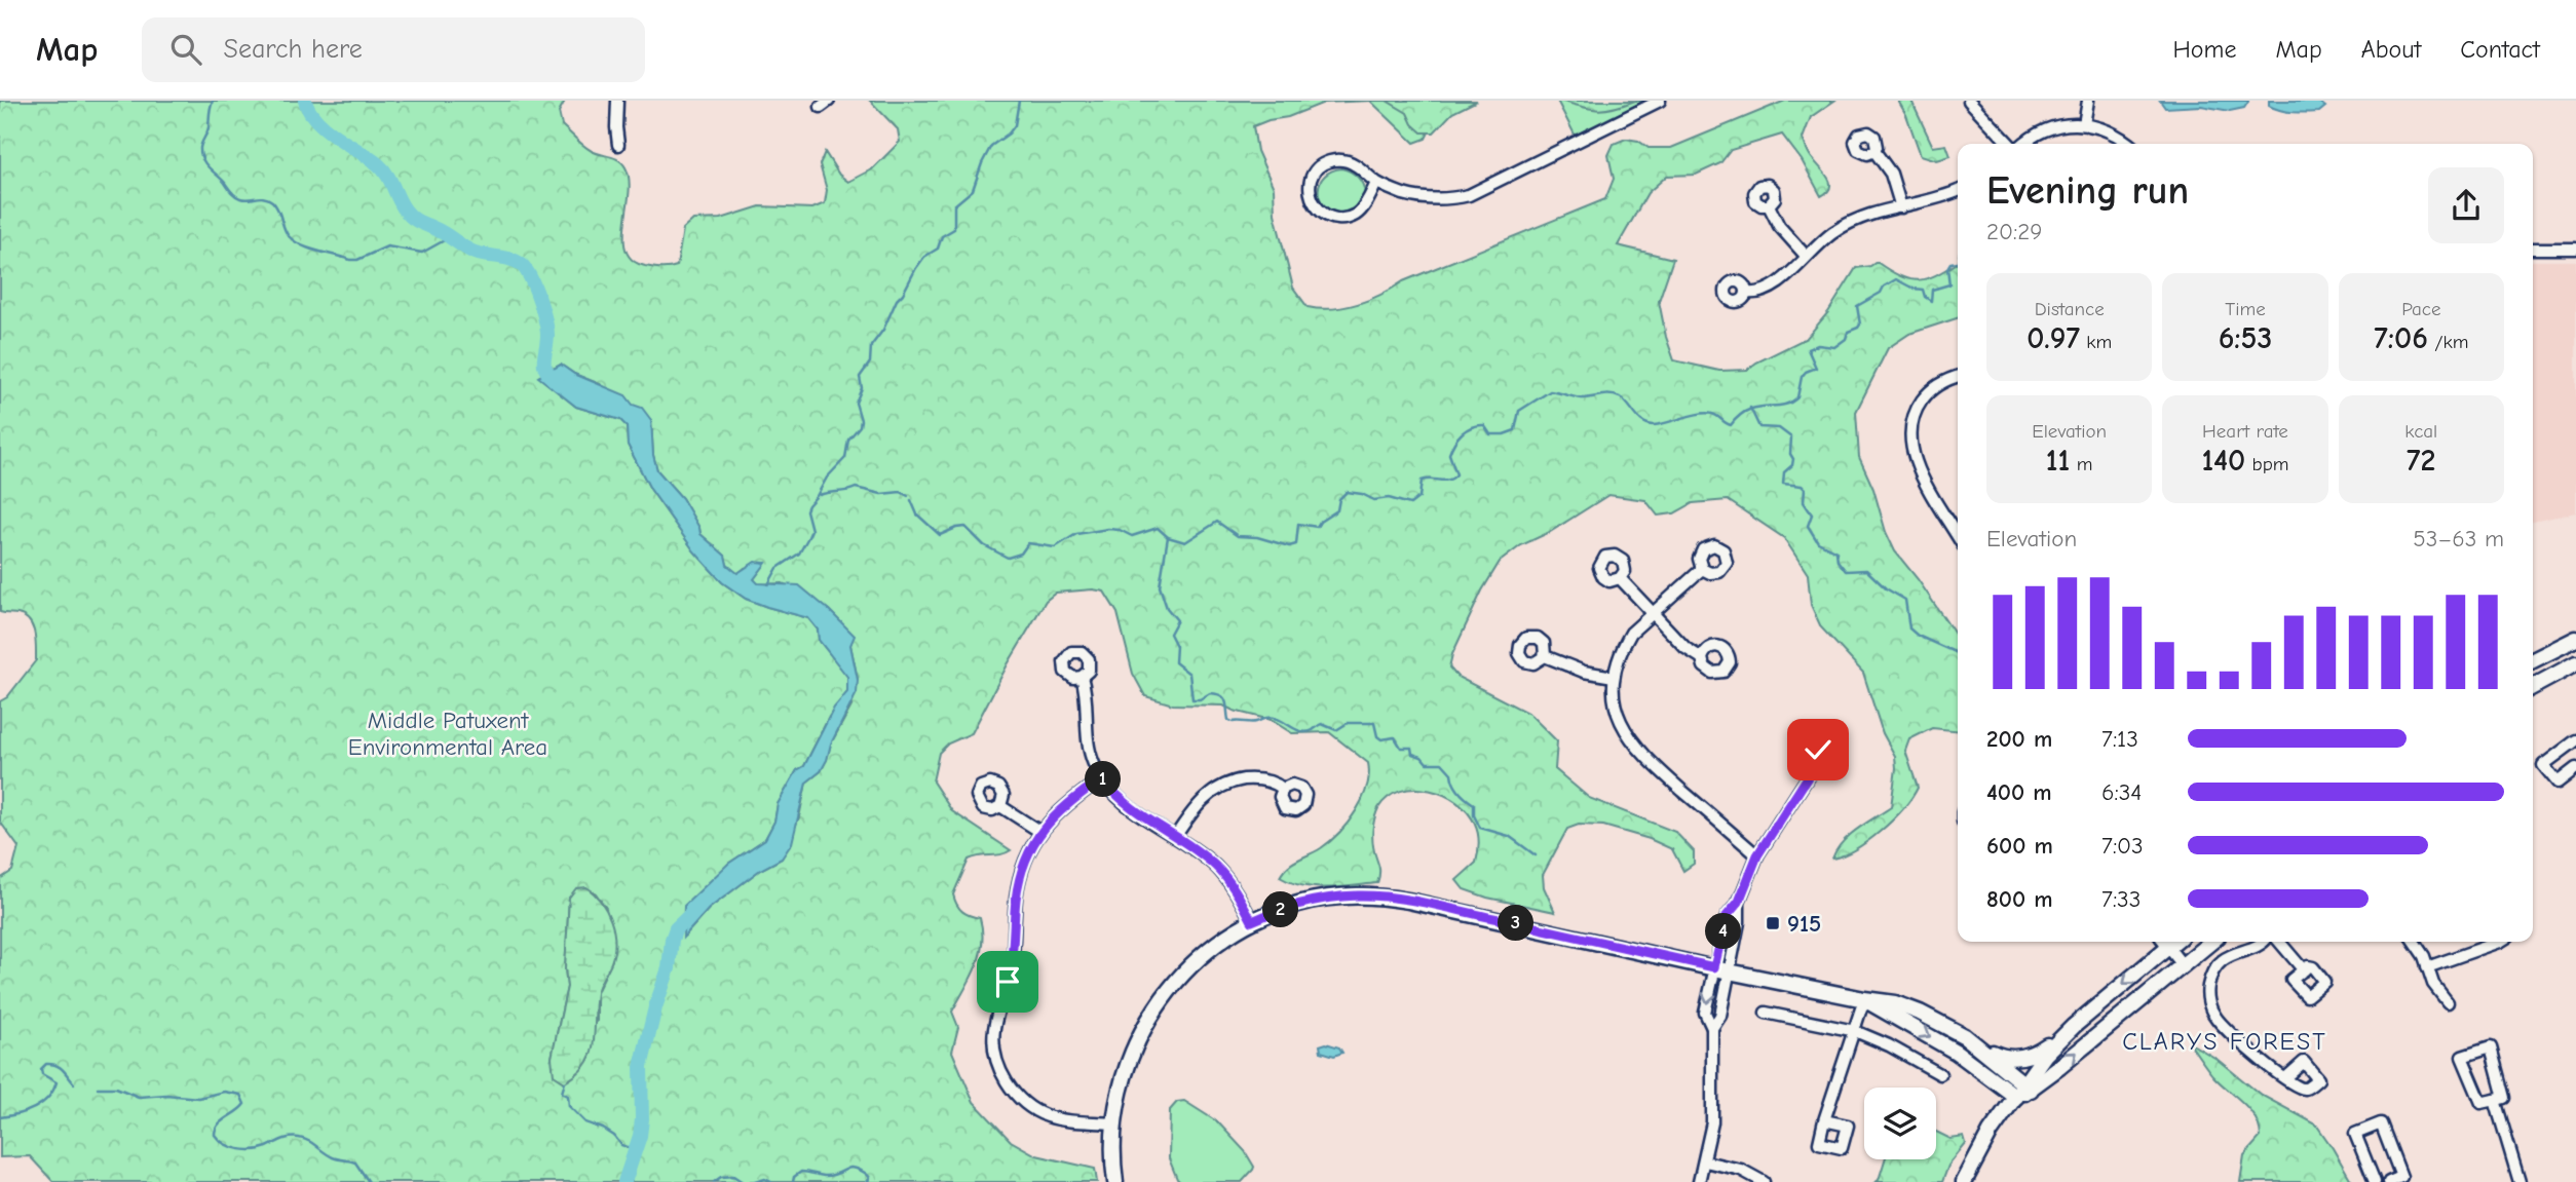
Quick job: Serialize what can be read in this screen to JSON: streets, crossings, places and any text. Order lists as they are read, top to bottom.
{
  "districts": ["CLARYS FOREST"],
  "parks": ["Middle Patuxent Environmental Area"],
  "places": {
    "transit": ["915"]
  },
  "page": {
    "header": "Map",
    "search": "Search here",
    "nav": [
      "Home",
      "Map",
      "About",
      "Contact"
    ],
    "heading": ["Evening run", "20:29"],
    "stats": [
      ["Distance", "0.97 km"],
      ["Time", "6:53"],
      ["Pace", "7:06 /km"],
      ["Elevation", "11 m"],
      ["Heart rate", "140 bpm"],
      ["kcal", "72"]
    ],
    "chart": ["Elevation", "53–63 m"],
    "list": [
      {
        "name": "200 m",
        "note": "7:13"
      },
      {
        "name": "400 m",
        "note": "6:34"
      },
      {
        "name": "600 m",
        "note": "7:03"
      },
      {
        "name": "800 m",
        "note": "7:33"
      }
    ],
    "pins": [
      "1",
      "2",
      "3",
      "4"
    ]
  }
}
